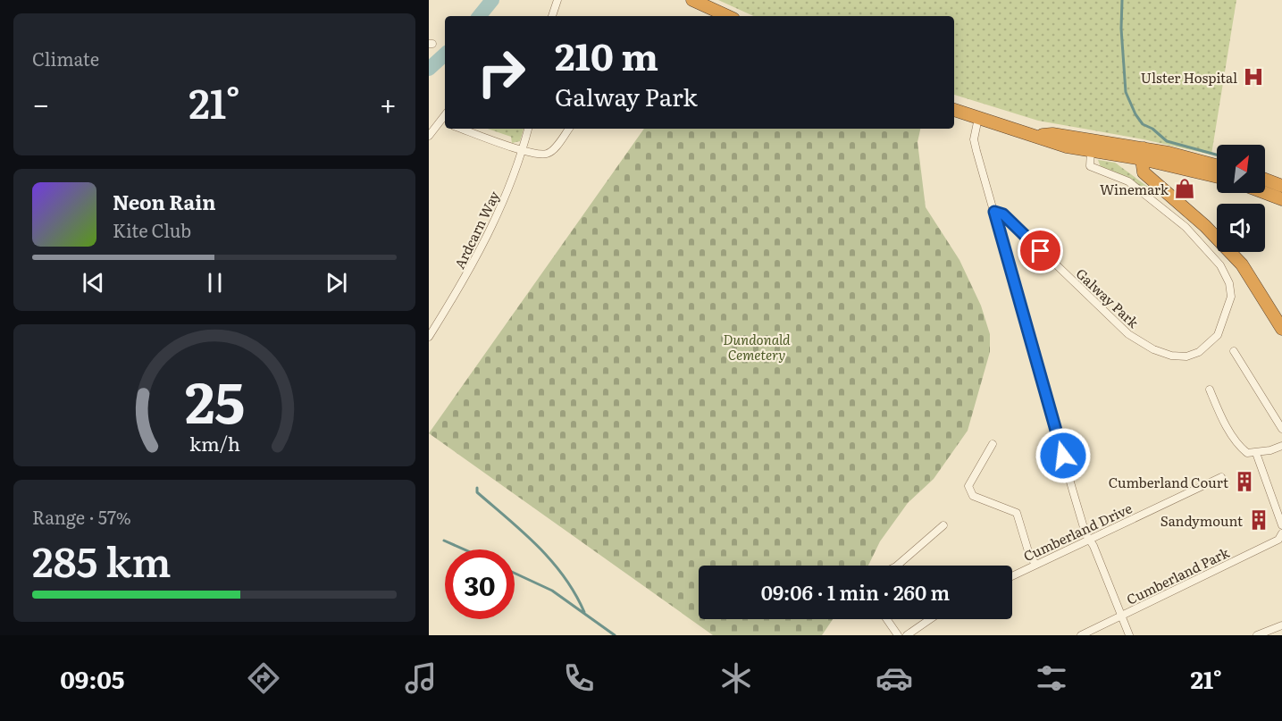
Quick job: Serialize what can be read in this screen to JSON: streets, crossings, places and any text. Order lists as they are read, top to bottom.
{
  "streets": {
    "street": [
      "Ardcarn Way",
      "Galway Park",
      "Cumberland Drive",
      "Cumberland Park"
    ]
  },
  "parks": ["Dundonald Cemetery"],
  "places": {
    "hospital": ["Ulster Hospital"],
    "shop": ["Winemark"],
    "building": ["Cumberland Court", "Sandymount"]
  },
  "north": "top right",
  "page": {
    "tile": [
      "Climate",
      ["Range · 57%", "285 km"]
    ],
    "turn": ["210 m", "Galway Park"],
    "heat": ["−", "21°", "+"],
    "song": ["Neon Rain", "Kite Club"],
    "limit": "30",
    "trip": "09:06 · 1 min · 260 m",
    "tabs": ["09:05", "21°"],
    "gauge": ["25", "km/h"]
  }
}
